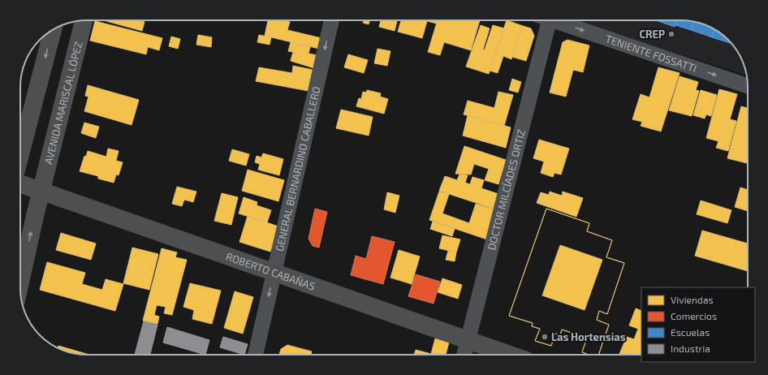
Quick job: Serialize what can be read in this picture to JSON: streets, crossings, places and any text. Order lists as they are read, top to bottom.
{
  "streets": {
    "main road": ["AVENIDA MARISCAL LÓPEZ", "ROBERTO CABAÑAS"],
    "street": ["TENIENTE FOSSATTI", "GENERAL BERNARDINO CABALLERO", "DOCTOR MILCÍADES ORTIZ"]
  },
  "crossings": [
    ["AVENIDA MARISCAL LÓPEZ", "ROBERTO CABAÑAS"],
    ["GENERAL BERNARDINO CABALLERO", "ROBERTO CABAÑAS"],
    ["DOCTOR MILCÍADES ORTIZ", "ROBERTO CABAÑAS"]
  ],
  "one_way": ["TENIENTE FOSSATTI", "GENERAL BERNARDINO CABALLERO"],
  "places": ["CREP", "Las Hortensias"],
  "legend": [
    "Viviendas",
    "Comercios",
    "Escuelas",
    "Industria"
  ]
}
